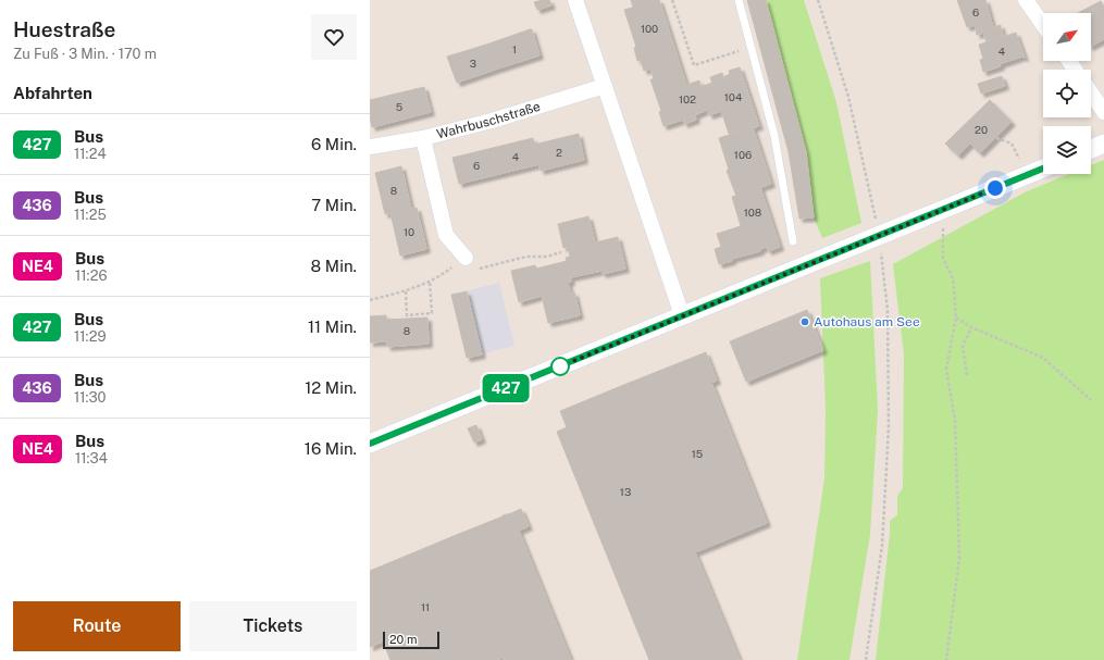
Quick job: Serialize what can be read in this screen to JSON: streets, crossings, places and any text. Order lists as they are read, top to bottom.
{
  "streets": {
    "street": ["Wahrbuschstraße"]
  },
  "places": ["Autohaus am See"],
  "lines": ["bus line 427"],
  "house_numbers": [
    "6",
    "100",
    "1",
    "4",
    "3",
    "104",
    "102",
    "5",
    "20",
    "2",
    "106",
    "4",
    "6",
    "8",
    "108",
    "10",
    "8",
    "15",
    "13",
    "11"
  ],
  "scale_bar": "20 m",
  "north": "top right",
  "page": {
    "heading": [
      ["Huestraße", "Zu Fuß · 3 Min. · 170 m"],
      "Abfahrten"
    ],
    "on_map": "427",
    "list": [
      {
        "mark": "427",
        "name": "Bus",
        "note": "11:24",
        "value": "6 Min."
      },
      {
        "mark": "436",
        "name": "Bus",
        "note": "11:25",
        "value": "7 Min."
      },
      {
        "mark": "NE4",
        "name": "Bus",
        "note": "11:26",
        "value": "8 Min."
      },
      {
        "mark": "427",
        "name": "Bus",
        "note": "11:29",
        "value": "11 Min."
      },
      {
        "mark": "436",
        "name": "Bus",
        "note": "11:30",
        "value": "12 Min."
      },
      {
        "mark": "NE4",
        "name": "Bus",
        "note": "11:34",
        "value": "16 Min."
      }
    ],
    "buttons": ["Route", "Tickets"],
    "scale": "20 m"
  }
}
